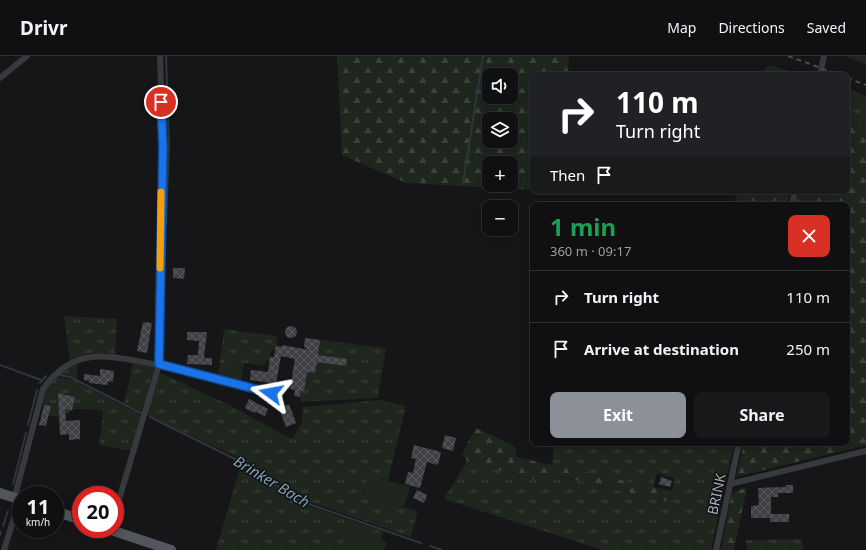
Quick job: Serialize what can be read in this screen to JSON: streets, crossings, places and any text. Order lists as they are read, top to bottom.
{
  "streets": {
    "street": ["BRINK"]
  },
  "water": ["Brinker Bach"],
  "page": {
    "header": "Drivr",
    "nav": ["Map", "Directions", "Saved"],
    "map_buttons": ["+", "−"],
    "turn": ["110 m", "Turn right"],
    "then": "Then",
    "heading": ["1 min", "360 m · 09:17"],
    "list": [
      {
        "name": "Turn right",
        "value": "110 m"
      },
      {
        "name": "Arrive at destination",
        "value": "250 m"
      }
    ],
    "buttons": ["Exit", "Share"],
    "speed": "11 km/h",
    "limit": "20"
  }
}
